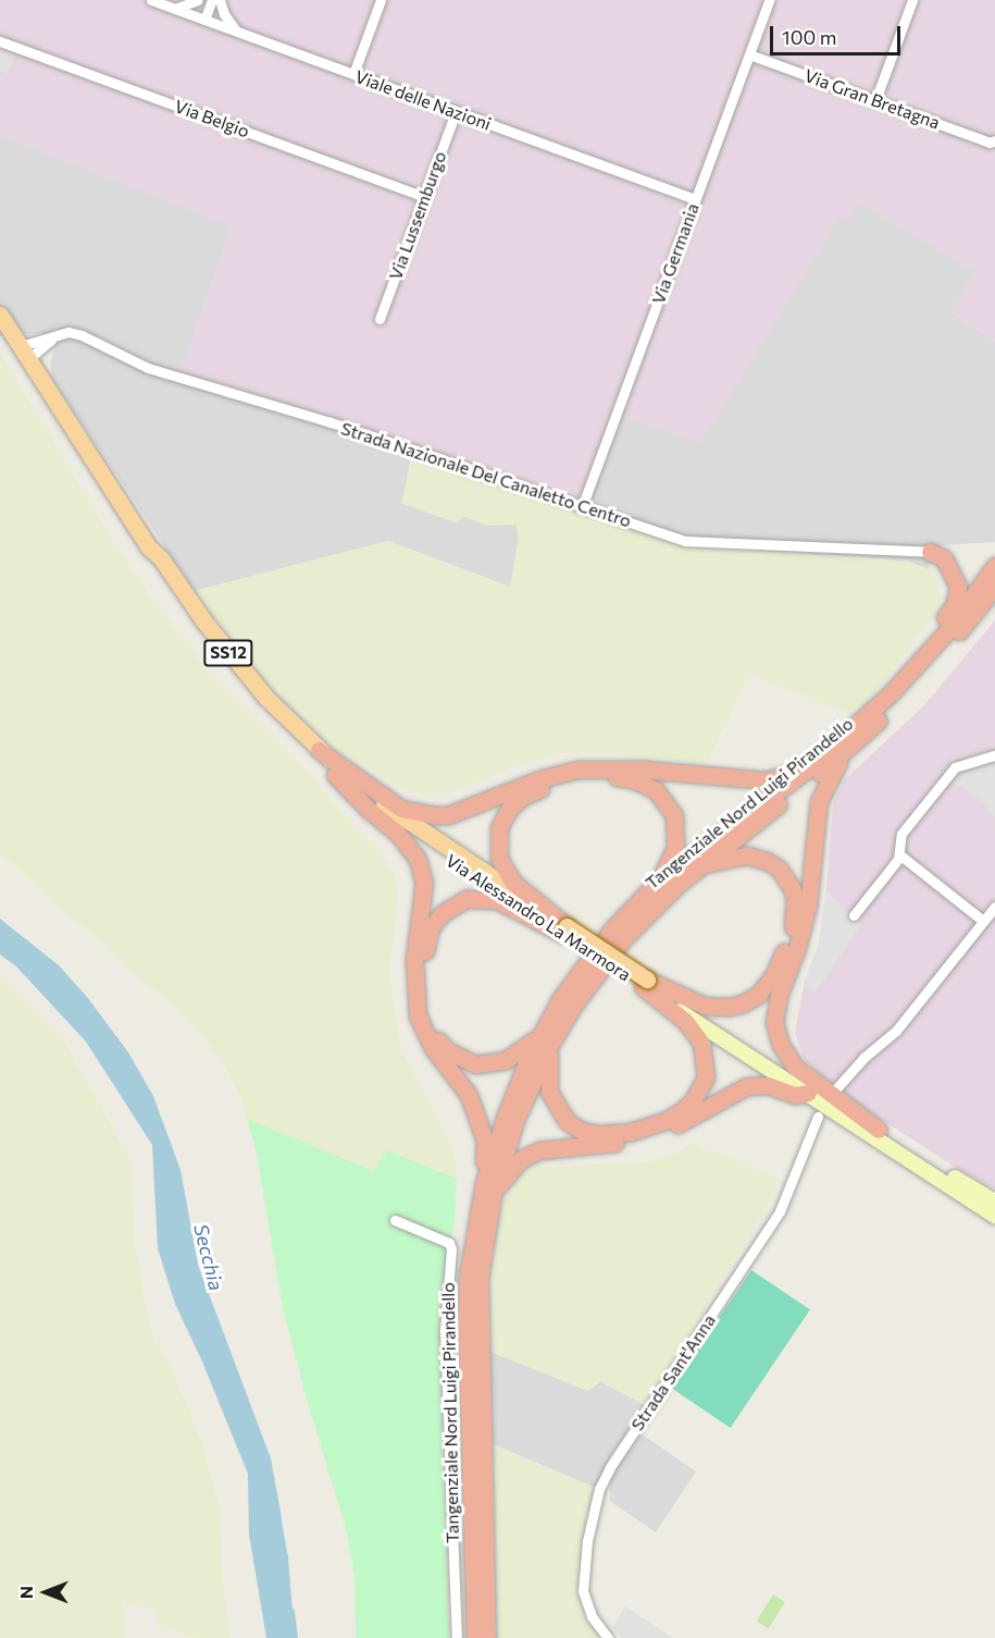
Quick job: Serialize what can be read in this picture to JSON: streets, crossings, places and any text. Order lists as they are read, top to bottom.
{
  "streets": {
    "highway": ["Tangenziale Nord Luigi Pirandello"],
    "main road": ["SS12", "Via Alessandro La Marmora"],
    "street": [
      "Via Gran Bretagna",
      "Viale delle Nazioni",
      "Via Belgio",
      "Via Lussemburgo",
      "Via Germania",
      "Strada Nazionale Del Canaletto Centro",
      "Strada Sant'Anna"
    ]
  },
  "crossings": [
    ["Via Gran Bretagna", "Via Germania"],
    ["Viale delle Nazioni", "Via Lussemburgo"],
    ["Viale delle Nazioni", "Via Germania"],
    ["Via Belgio", "Via Lussemburgo"],
    ["Via Germania", "Strada Nazionale Del Canaletto Centro"],
    ["Strada Nazionale Del Canaletto Centro", "Via Alessandro La Marmora"]
  ],
  "water": ["Secchia"],
  "scale_bar": "100 m",
  "north": "left"
}
